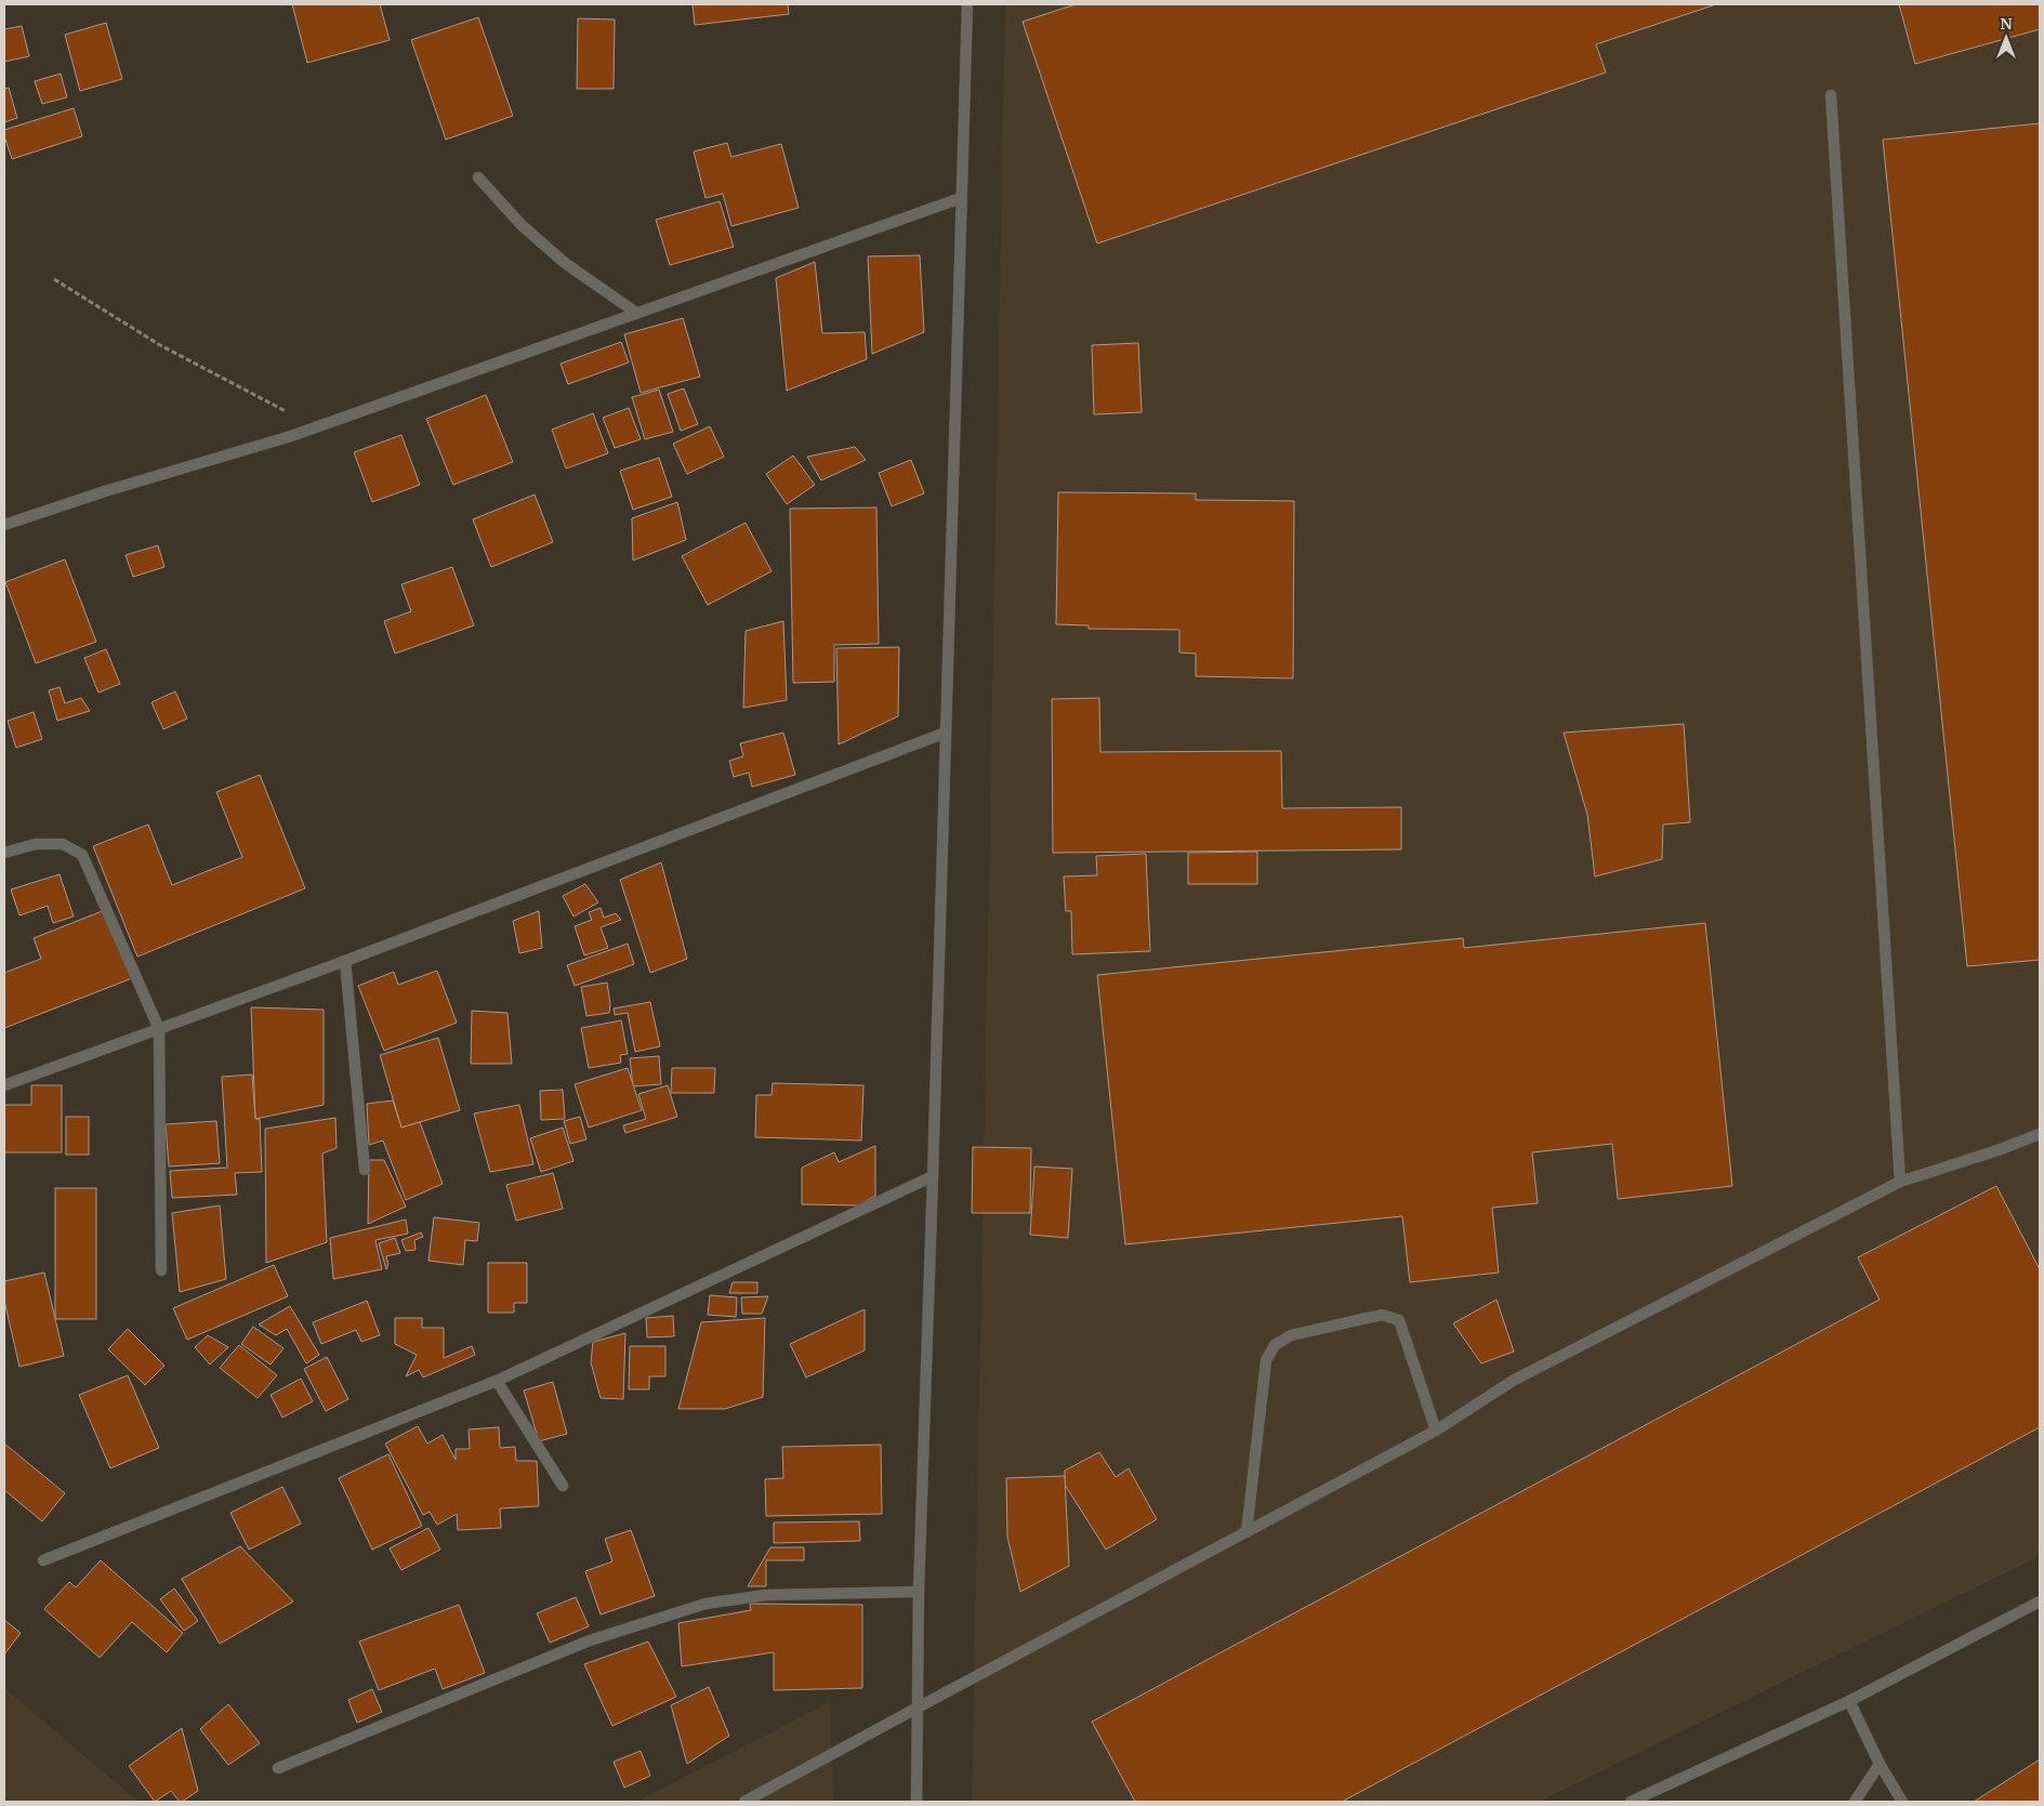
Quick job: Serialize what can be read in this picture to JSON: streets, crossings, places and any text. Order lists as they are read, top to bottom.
{
  "north": "top"
}
